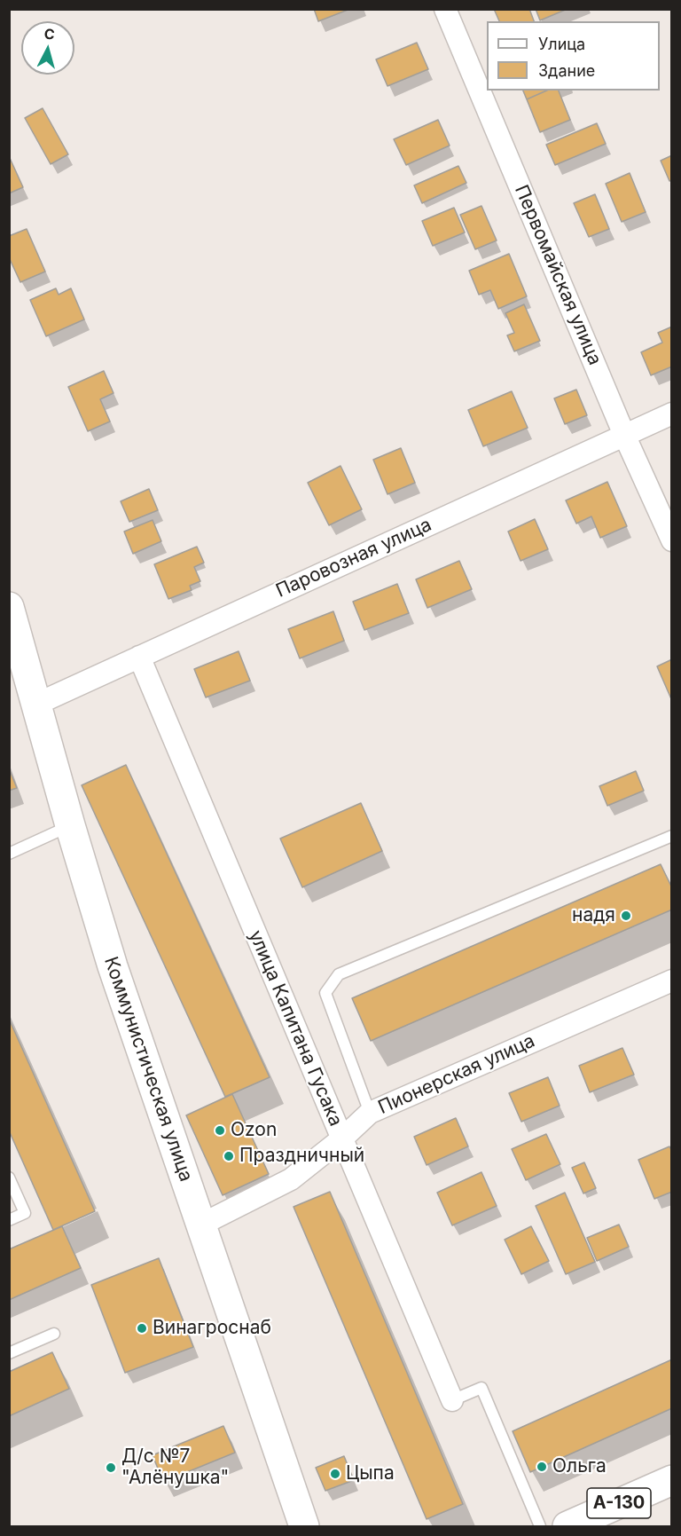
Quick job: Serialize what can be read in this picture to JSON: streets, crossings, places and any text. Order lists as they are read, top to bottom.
{
  "streets": {
    "main road": ["Коммунистическая улица", "А-130"],
    "street": [
      "Первомайская улица",
      "Паровозная улица",
      "улица Капитана Гусака",
      "Пионерская улица"
    ]
  },
  "crossings": [
    ["Первомайская улица", "Паровозная улица"],
    ["Паровозная улица", "улица Капитана Гусака"],
    ["Паровозная улица", "Коммунистическая улица"],
    ["улица Капитана Гусака", "Пионерская улица"],
    ["Коммунистическая улица", "Пионерская улица"]
  ],
  "places": [
    "надя",
    "Ozon",
    "Праздничный",
    "Винагроснаб",
    "Ольга",
    "Д/с №7 \"Алёнушка\"",
    "Цыпа"
  ],
  "legend": ["Улица", "Здание"],
  "north": "top"
}
